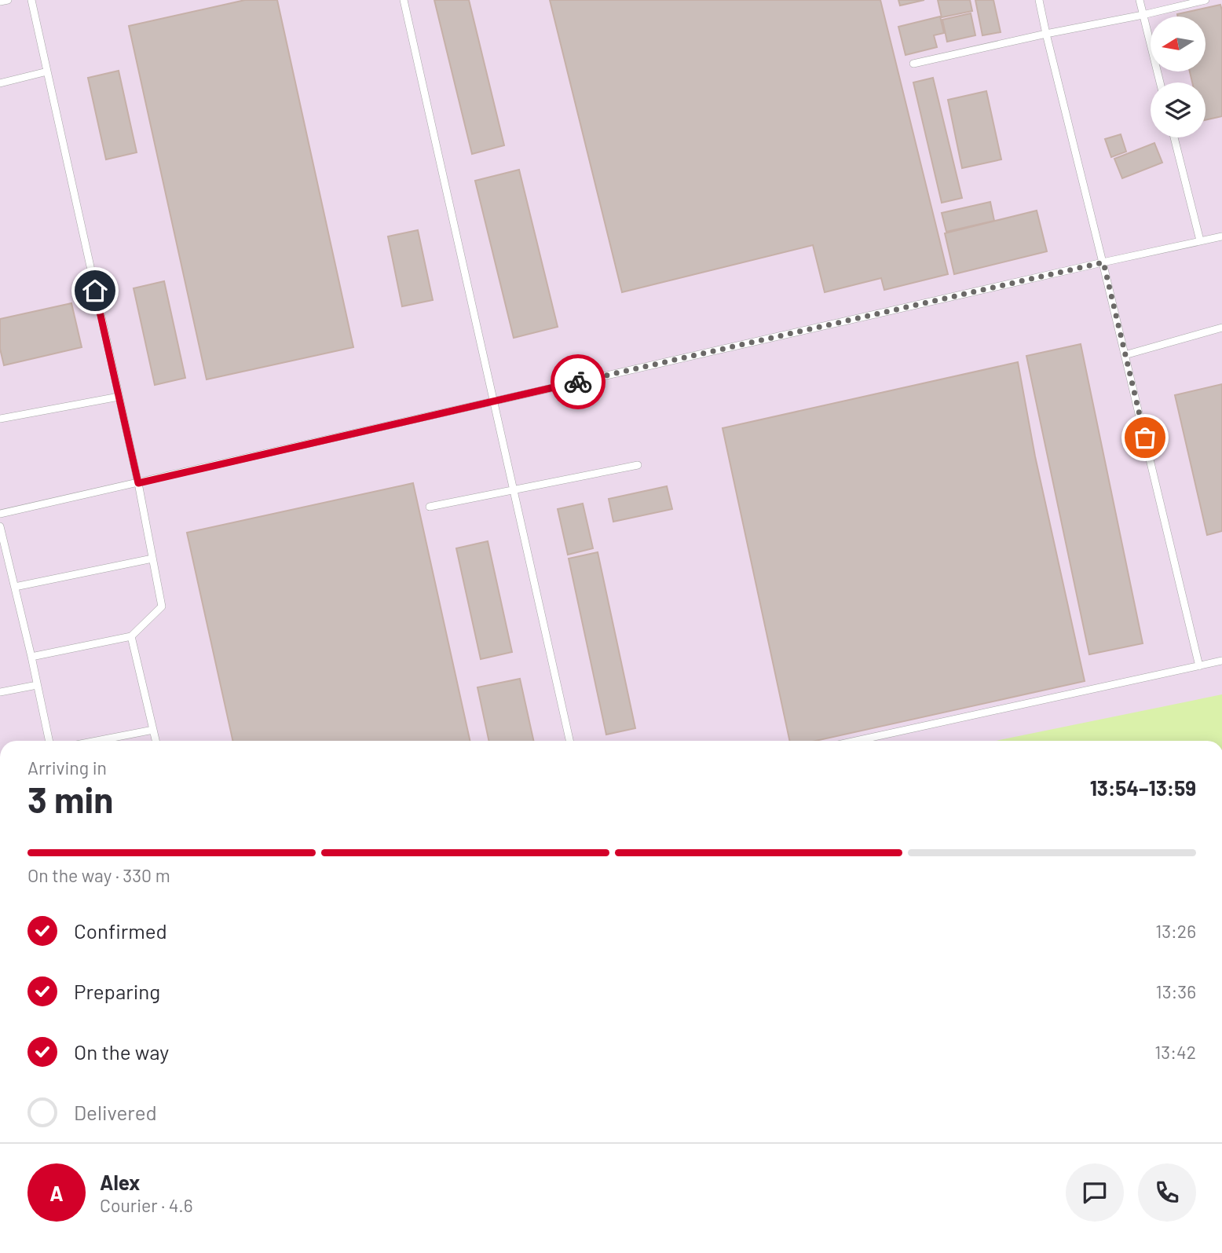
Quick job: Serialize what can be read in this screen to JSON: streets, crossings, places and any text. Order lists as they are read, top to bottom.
{
  "north": "left",
  "page": {
    "heading": ["3 min", "Arriving in", "13:54–13:59"],
    "panel": ["Alex", "Courier · 4.6"],
    "bar": "On the way · 330 m",
    "list": [
      ["Confirmed", "13:26"],
      ["Preparing", "13:36"],
      ["On the way", "13:42"],
      "Delivered"
    ],
    "round": "A"
  }
}
